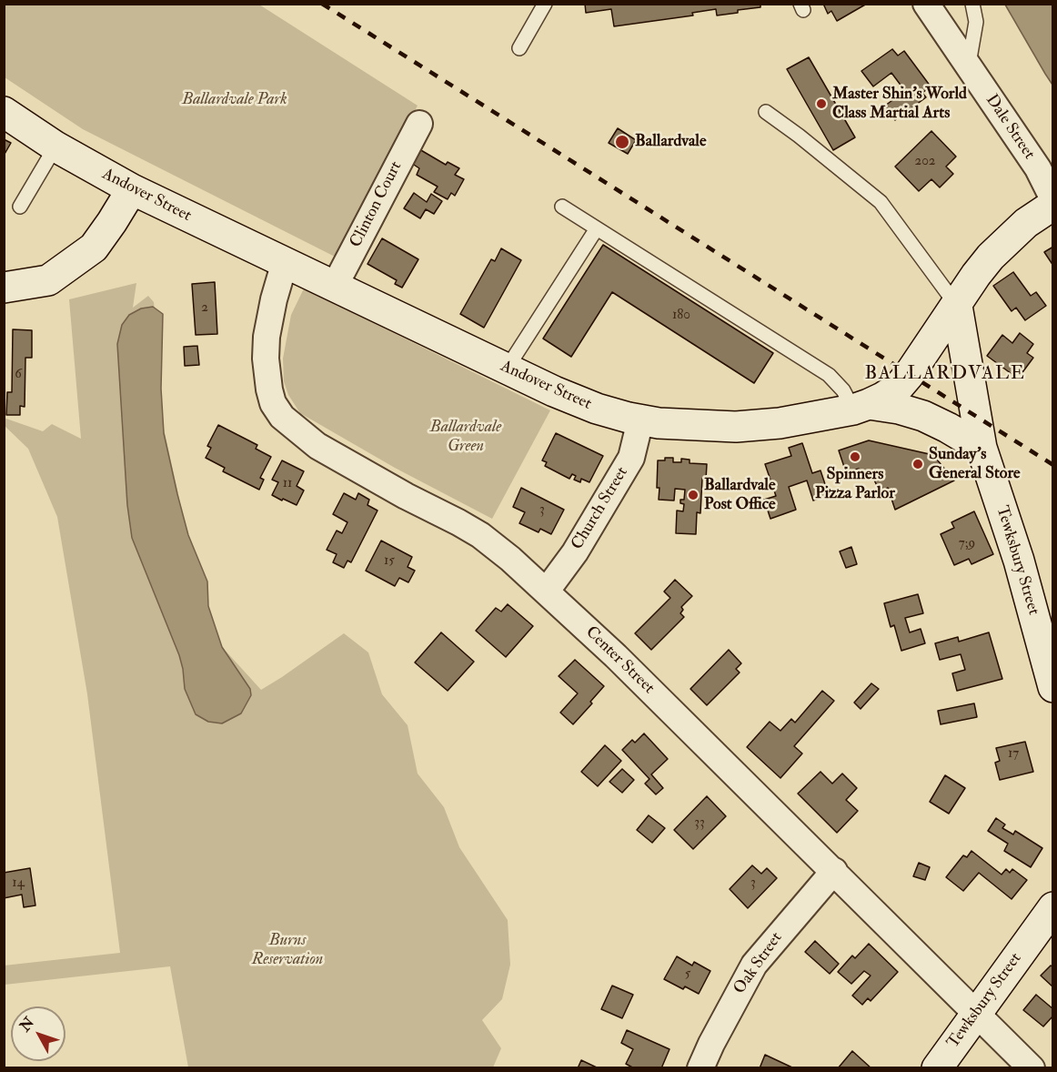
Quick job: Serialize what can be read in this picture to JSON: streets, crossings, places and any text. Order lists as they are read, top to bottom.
{
  "streets": {
    "main road": ["Andover Street", "Tewksbury Street"],
    "street": [
      "Dale Street",
      "Clinton Court",
      "Church Street",
      "Center Street",
      "Oak Street"
    ]
  },
  "crossings": [
    ["Andover Street", "Clinton Court"],
    ["Andover Street", "Church Street"],
    ["Andover Street", "Tewksbury Street"],
    ["Andover Street", "Center Street"],
    ["Church Street", "Center Street"],
    ["Tewksbury Street", "Center Street"],
    ["Center Street", "Oak Street"]
  ],
  "districts": ["BALLARDVALE"],
  "parks": ["Ballardvale Park", "Ballardvale Green", "Burns Reservation"],
  "places": [
    "Master Shin's World Class Martial Arts",
    "Ballardvale",
    "Spinners Pizza Parlor",
    "Sunday's General Store",
    "Ballardvale Post Office"
  ],
  "house_numbers": [
    "202",
    "2",
    "180",
    "6",
    "11",
    "3",
    "7;9",
    "15",
    "17",
    "33",
    "14",
    "3",
    "5"
  ],
  "north": "top left"
}
